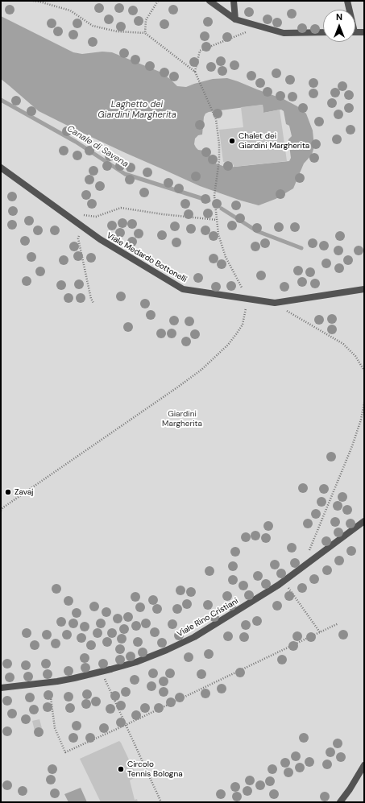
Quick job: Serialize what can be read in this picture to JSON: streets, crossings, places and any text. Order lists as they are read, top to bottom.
{
  "streets": {
    "street": ["Viale Medardo Bottonelli", "Viale Rino Cristiani"]
  },
  "water": ["Laghetto dei Giardini Margherita", "Canale di Savena"],
  "parks": ["Giardini Margherita"],
  "places": ["Chalet dei Giardini Margherita", "Zavaj", "Circolo Tennis Bologna"],
  "north": "top"
}
